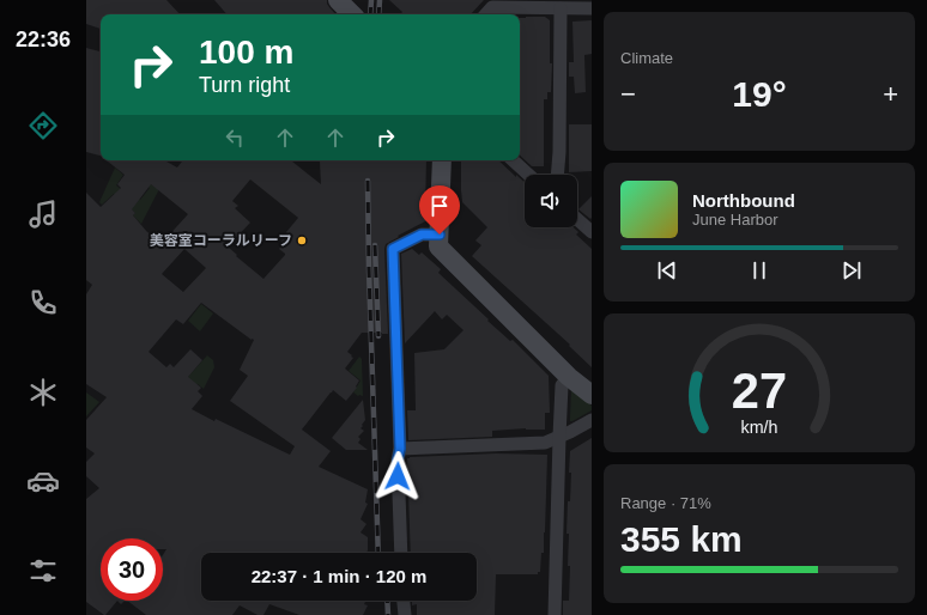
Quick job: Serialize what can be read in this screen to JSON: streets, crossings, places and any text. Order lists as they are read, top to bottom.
{
  "places": ["美容室コーラルリーフ"],
  "page": {
    "tabs": "22:36",
    "tile": [
      "Climate",
      ["Range · 71%", "355 km"]
    ],
    "turn": ["100 m", "Turn right"],
    "heat": ["−", "19°", "+"],
    "song": ["Northbound", "June Harbor"],
    "limit": "30",
    "trip": "22:37 · 1 min · 120 m",
    "gauge": ["27", "km/h"]
  }
}
